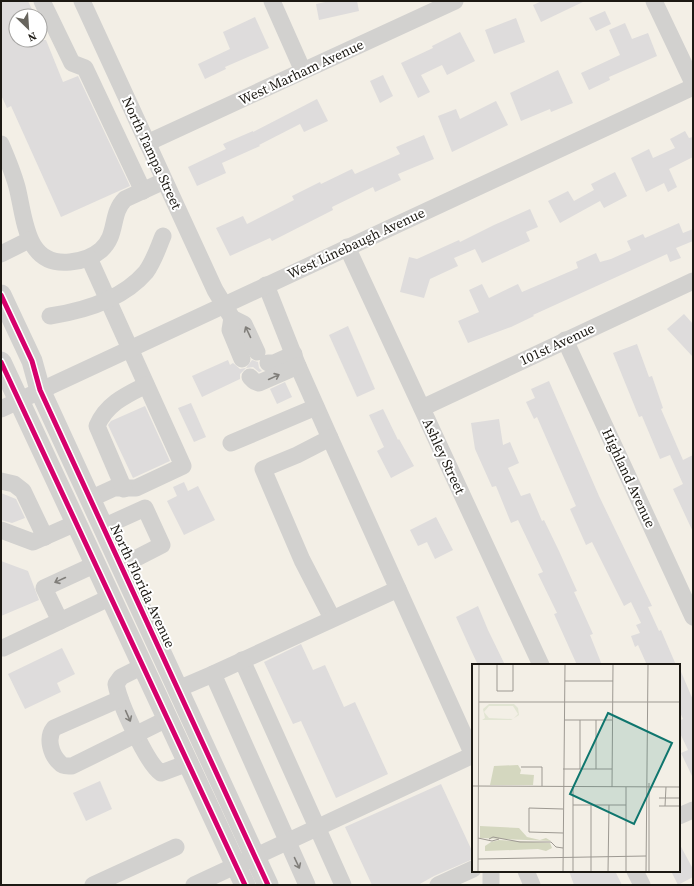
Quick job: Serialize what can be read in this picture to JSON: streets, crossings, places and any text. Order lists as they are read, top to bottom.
{
  "streets": {
    "main road": ["North Florida Avenue"],
    "street": [
      "West Marham Avenue",
      "North Tampa Street",
      "West Linebaugh Avenue",
      "101st Avenue",
      "Ashley Street",
      "Highland Avenue"
    ]
  },
  "crossings": [
    ["West Marham Avenue", "North Tampa Street"],
    ["North Tampa Street", "West Linebaugh Avenue"],
    ["West Linebaugh Avenue", "Ashley Street"],
    ["West Linebaugh Avenue", "North Florida Avenue"],
    ["101st Avenue", "Ashley Street"],
    ["101st Avenue", "Highland Avenue"]
  ],
  "north": "bottom right"
}
